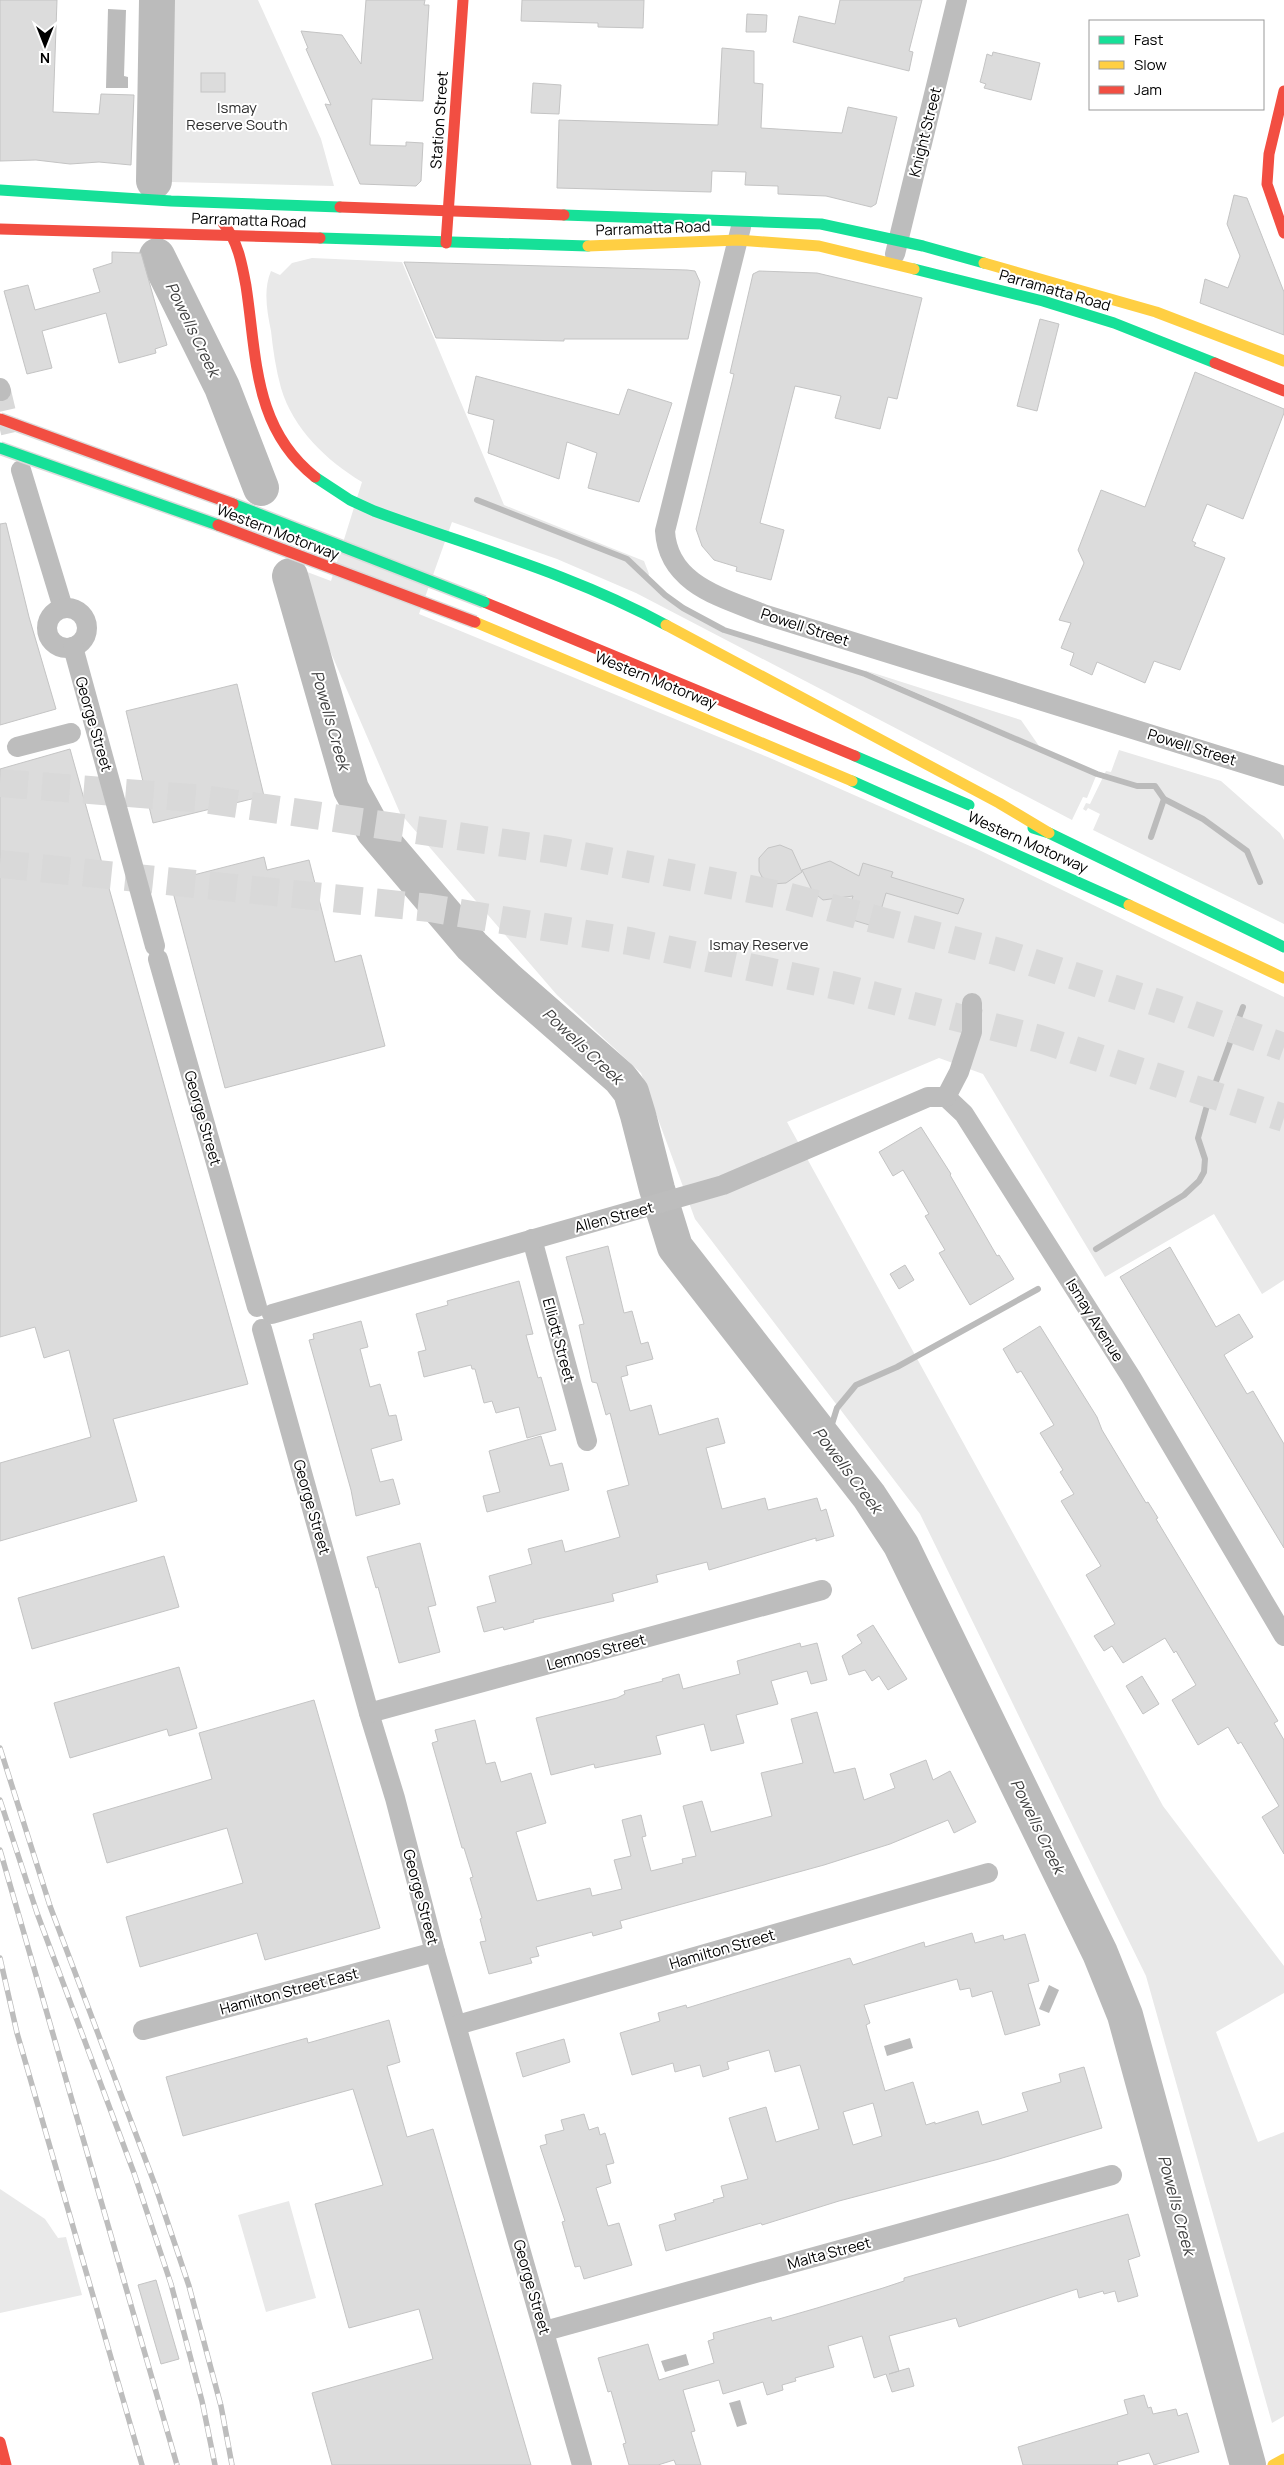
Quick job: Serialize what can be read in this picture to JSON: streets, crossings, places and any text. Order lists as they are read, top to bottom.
{
  "streets": {
    "main road": ["Station Street", "Parramatta Road", "Western Motorway"],
    "street": [
      "Knight Street",
      "Powell Street",
      "George Street",
      "Allen Street",
      "Ismay Avenue",
      "Elliott Street",
      "Lemnos Street",
      "Hamilton Street",
      "Hamilton Street East",
      "Malta Street"
    ]
  },
  "crossings": [
    ["Station Street", "Parramatta Road"],
    ["Knight Street", "Parramatta Road"],
    ["Parramatta Road", "Powell Street"],
    ["George Street", "Allen Street"],
    ["George Street", "Lemnos Street"],
    ["George Street", "Hamilton Street"],
    ["George Street", "Hamilton Street East"],
    ["George Street", "Malta Street"],
    ["Allen Street", "Ismay Avenue"],
    ["Allen Street", "Elliott Street"]
  ],
  "water": ["Powells Creek"],
  "parks": ["Ismay Reserve South", "Ismay Reserve"],
  "legend": ["Fast", "Slow", "Jam"],
  "north": "bottom"
}
